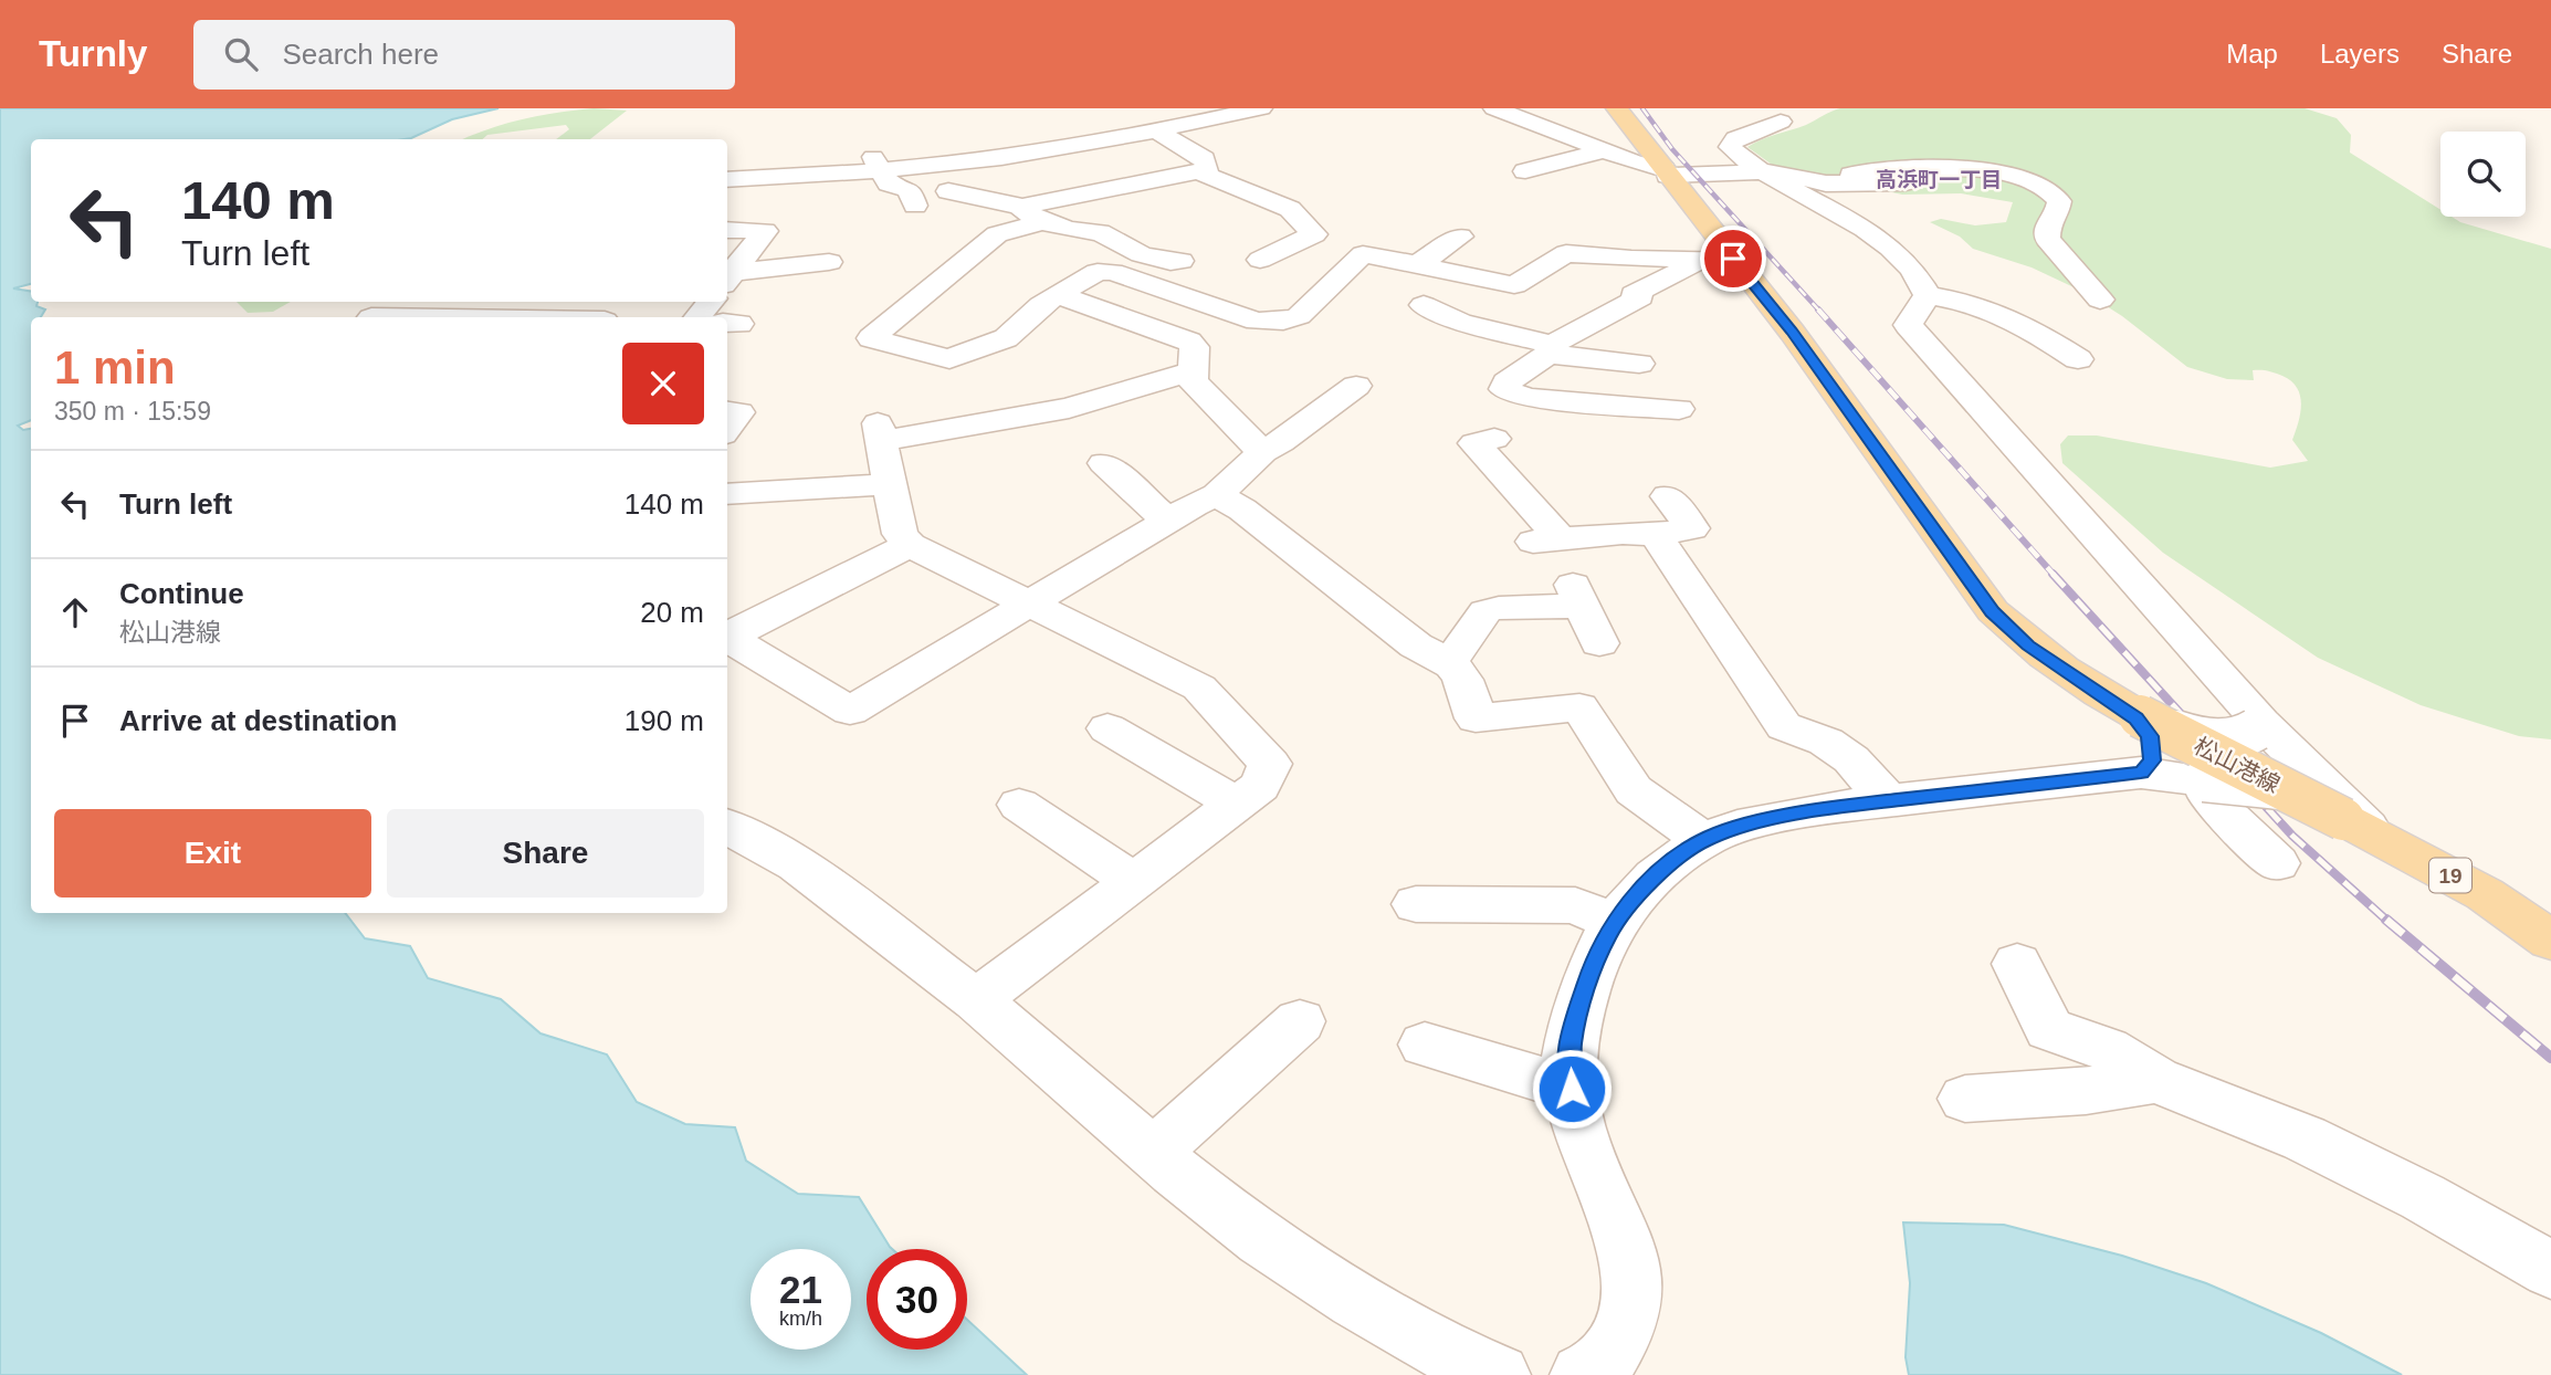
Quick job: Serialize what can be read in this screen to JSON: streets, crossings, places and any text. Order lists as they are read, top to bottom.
{
  "streets": {
    "main road": ["松山港線", "19"]
  },
  "districts": ["高浜町一丁目"],
  "page": {
    "header": "Turnly",
    "search": "Search here",
    "nav": ["Map", "Layers", "Share"],
    "turn": ["140 m", "Turn left"],
    "heading": ["1 min", "350 m · 15:59"],
    "list": [
      {
        "name": "Turn left",
        "value": "140 m"
      },
      {
        "name": "Continue",
        "note": "松山港線",
        "value": "20 m"
      },
      {
        "name": "Arrive at destination",
        "value": "190 m"
      }
    ],
    "buttons": ["Exit", "Share"],
    "speed": "21 km/h",
    "limit": "30"
  }
}
